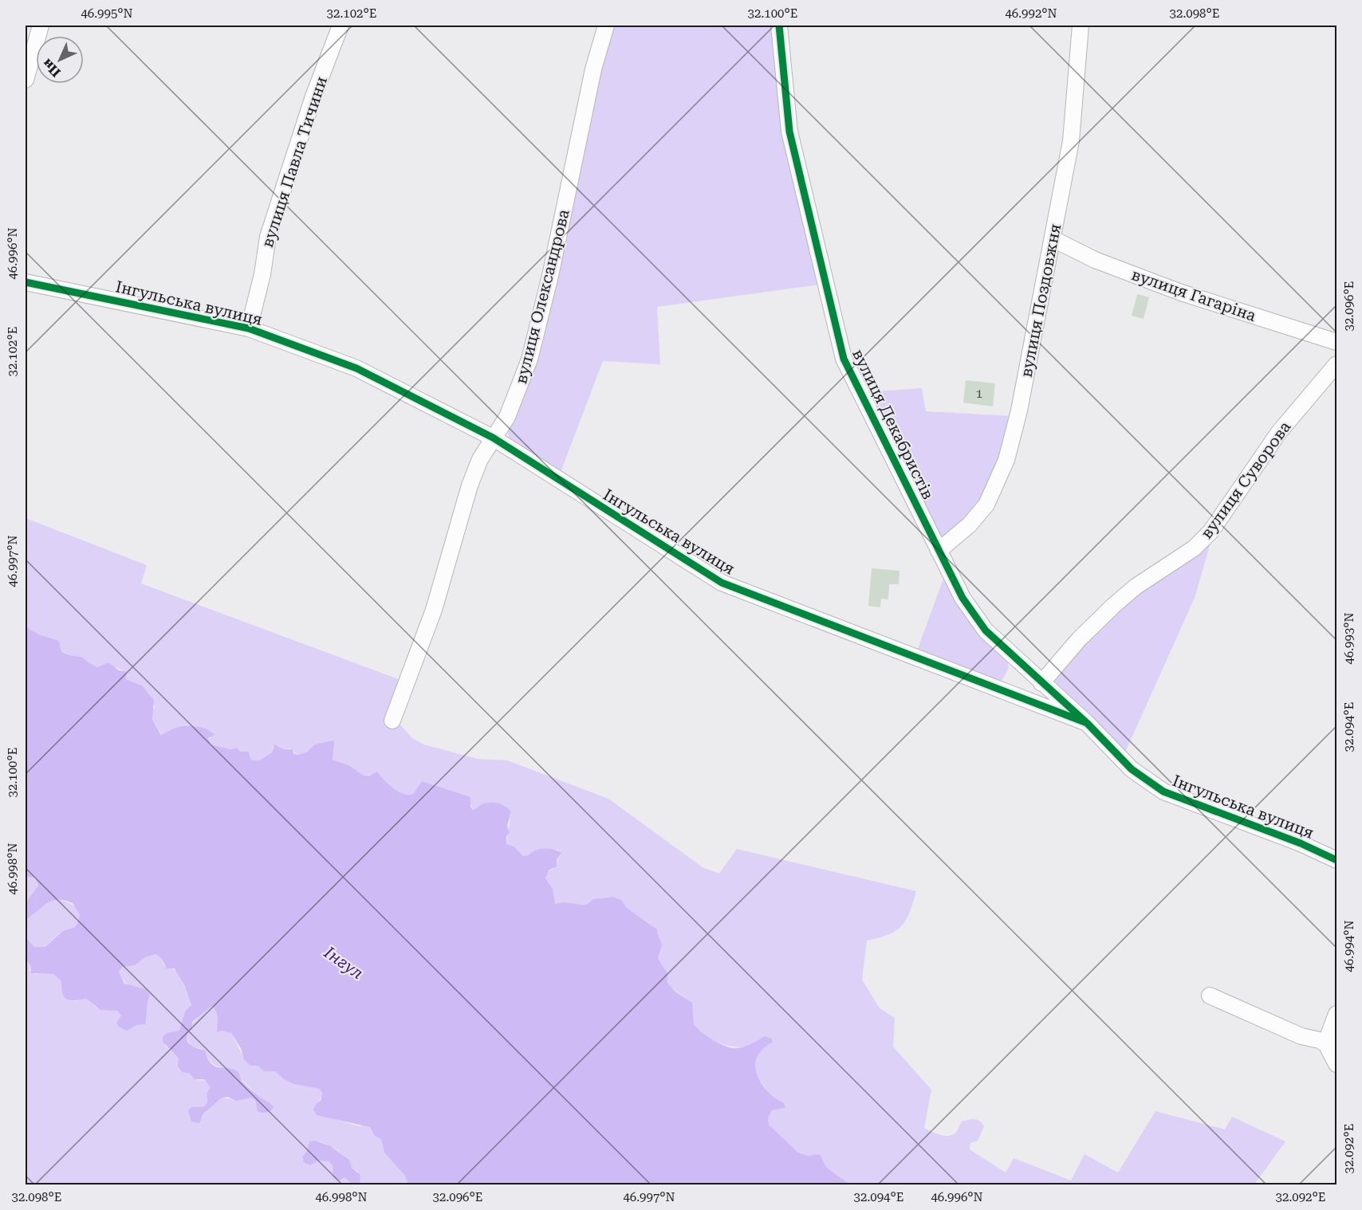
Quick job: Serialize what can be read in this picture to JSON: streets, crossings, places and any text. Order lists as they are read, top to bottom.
{
  "streets": {
    "street": [
      "вулиця Павла Тичини",
      "вулиця Гагаріна",
      "вулиця Олександрова",
      "вулиця Поздовжня",
      "Інгульська вулиця",
      "вулиця Декабристів",
      "вулиця Суворова"
    ]
  },
  "crossings": [
    ["вулиця Павла Тичини", "Інгульська вулиця"],
    ["вулиця Гагаріна", "вулиця Поздовжня"],
    ["вулиця Олександрова", "Інгульська вулиця"],
    ["вулиця Поздовжня", "вулиця Декабристів"],
    ["Інгульська вулиця", "вулиця Декабристів"],
    ["вулиця Декабристів", "вулиця Суворова"]
  ],
  "water": ["Інгул"],
  "house_numbers": ["1"],
  "north": "bottom left",
  "coordinates": [
    "46.995°N",
    "32.102°E",
    "32.100°E",
    "46.992°N",
    "32.098°E",
    "46.996°N",
    "32.096°E",
    "46.997°N",
    "46.993°N",
    "32.094°E",
    "46.998°N",
    "46.994°N",
    "32.092°E"
  ]
}
